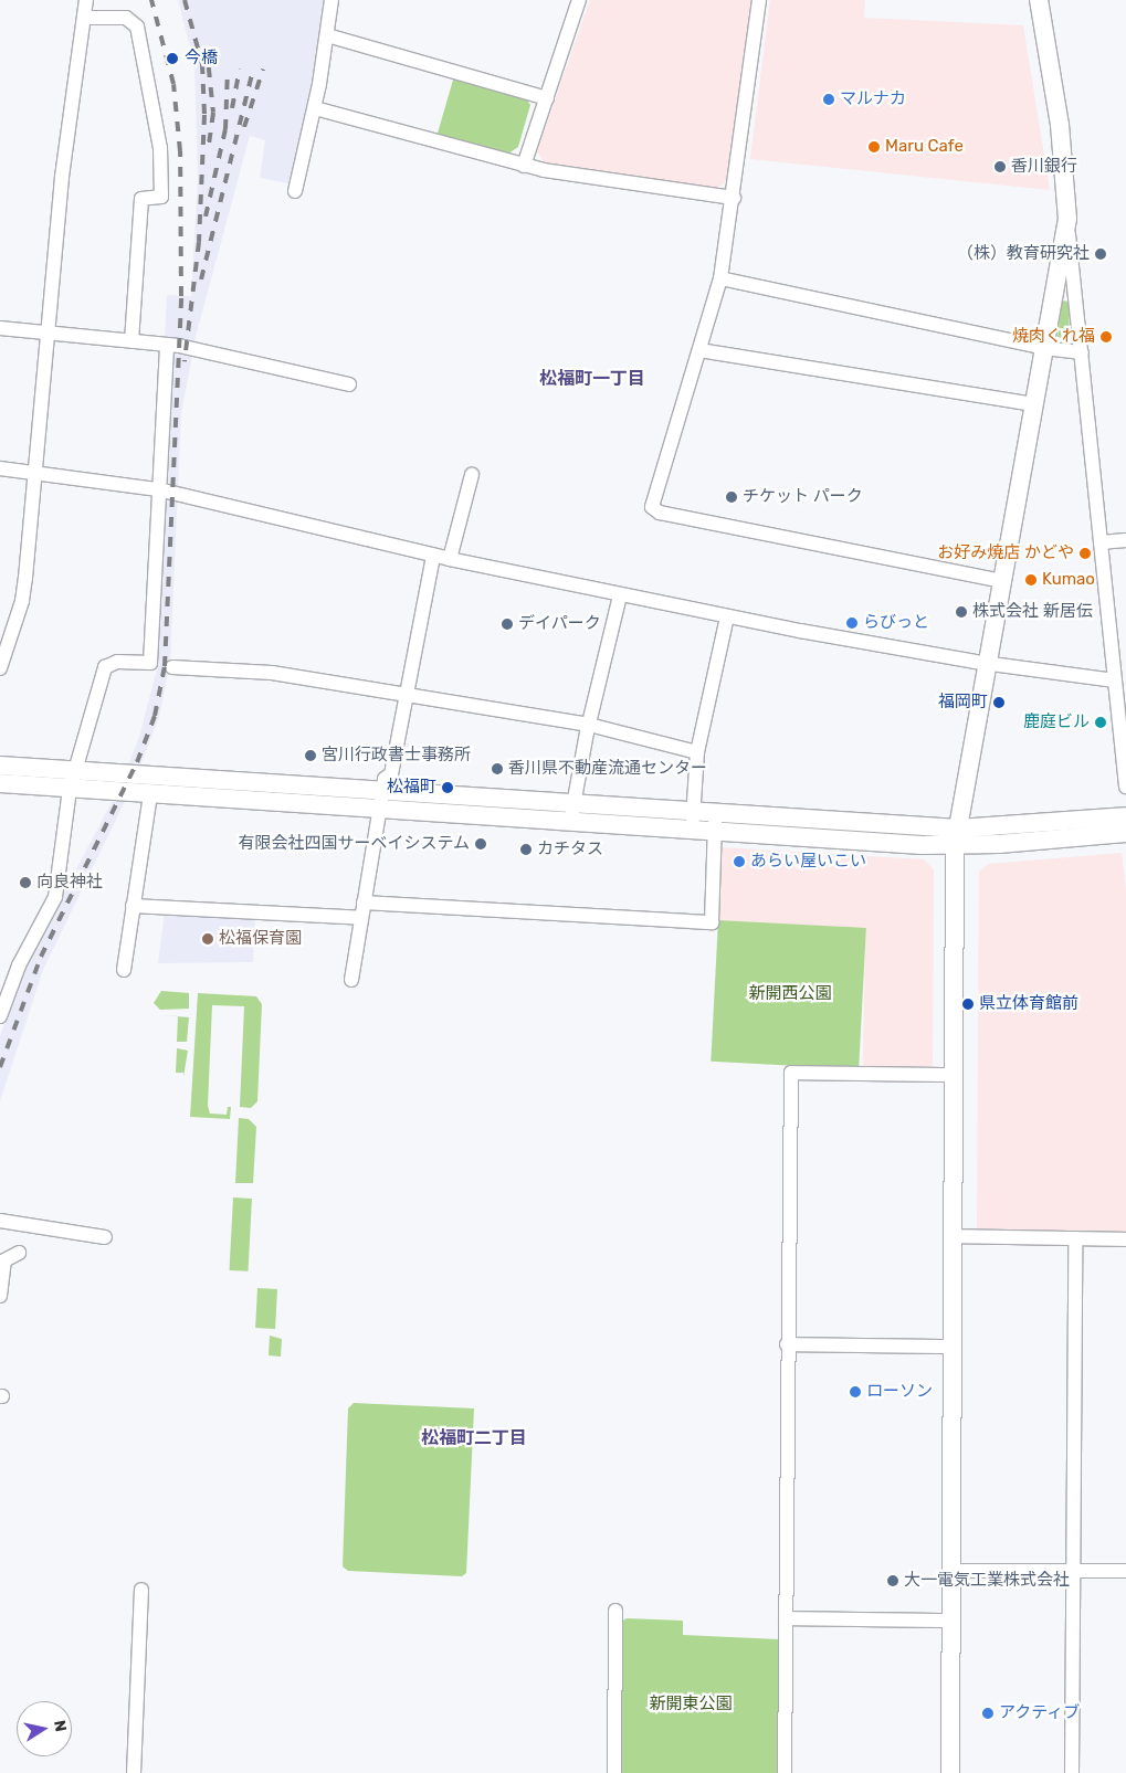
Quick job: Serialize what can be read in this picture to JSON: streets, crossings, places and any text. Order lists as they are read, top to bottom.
{
  "districts": ["松福町一丁目", "松福町二丁目"],
  "parks": ["新開西公園", "新開東公園"],
  "places": [
    "今橋",
    "マルナカ",
    "Maru Cafe",
    "香川銀行",
    "（株）教育研究社",
    "焼肉くれ福",
    "チケット パーク",
    "お好み焼店 かどや",
    "Kumao",
    "株式会社 新居伝",
    "らびっと",
    "デイパーク",
    "福岡町",
    "鹿庭ビル",
    "宮川行政書士事務所",
    "香川県不動産流通センター",
    "松福町",
    "有限会社四国サーベイシステム",
    "カチタス",
    "あらい屋いこい",
    "向良神社",
    "松福保育園",
    "県立体育館前",
    "ローソン",
    "大一電気工業株式会社",
    "アクティブ"
  ],
  "north": "right"
}
